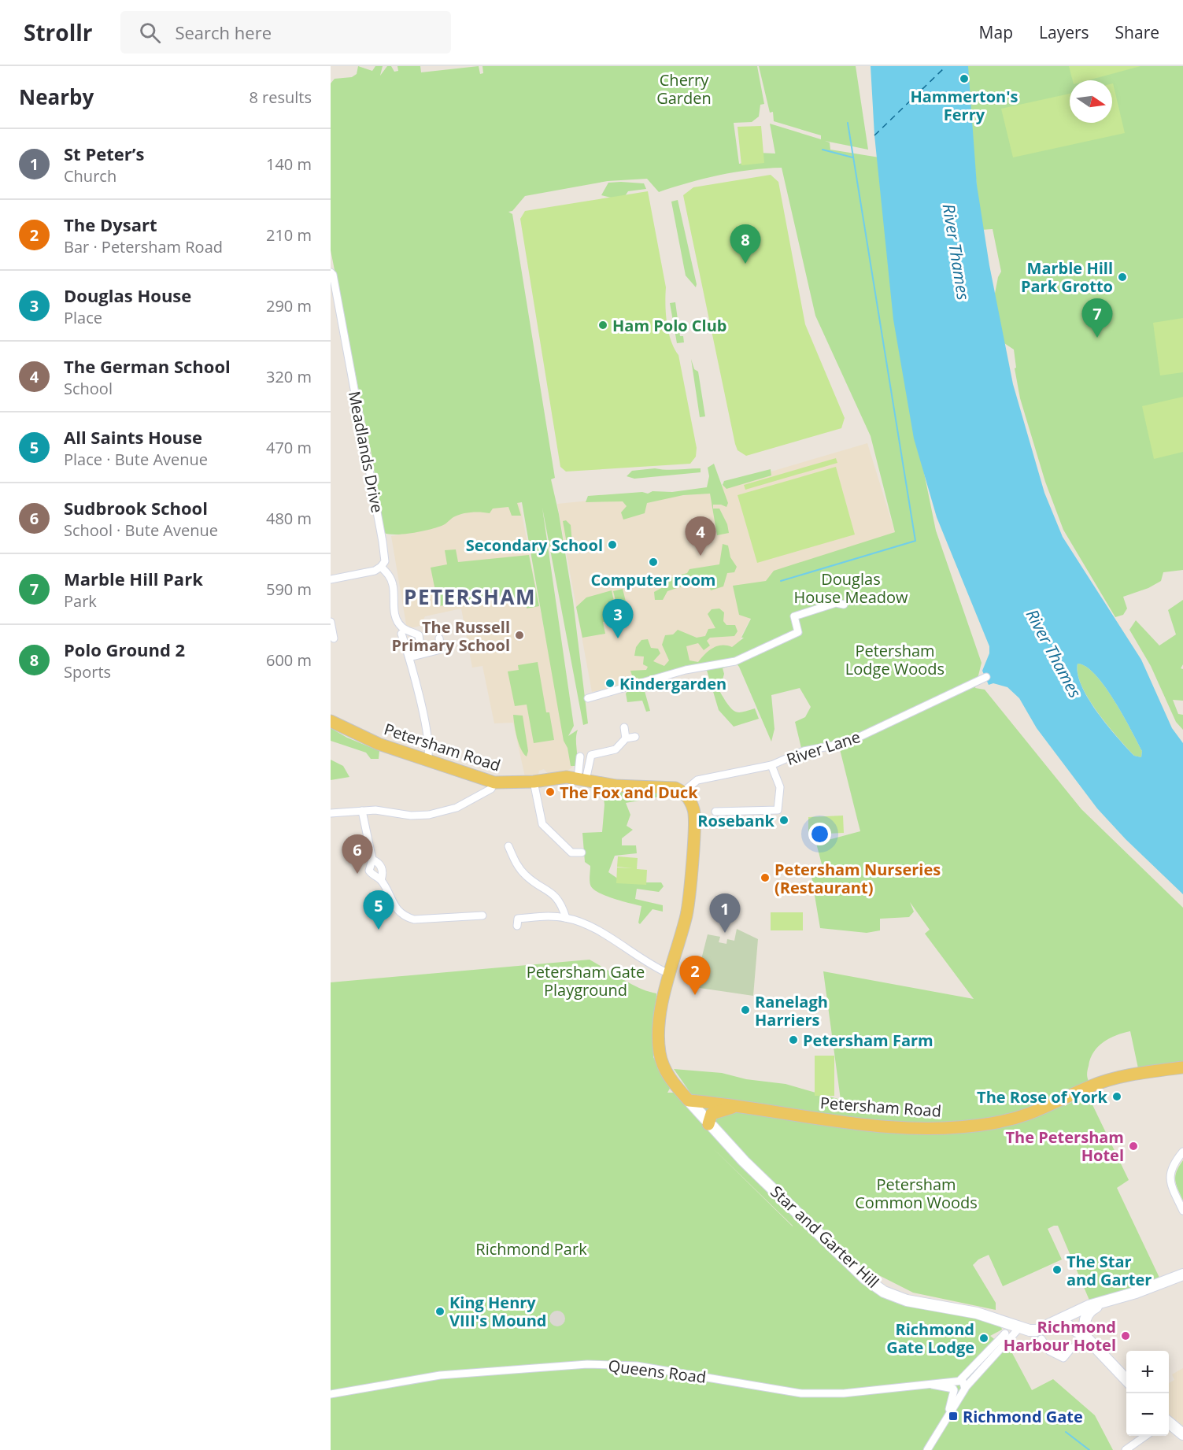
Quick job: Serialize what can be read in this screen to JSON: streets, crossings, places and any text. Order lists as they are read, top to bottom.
{
  "streets": {
    "main road": ["Petersham Road", "Star and Garter Hill"],
    "street": ["Meadlands Drive", "River Lane", "Queens Road"]
  },
  "crossings": [
    ["Petersham Road", "River Lane"],
    ["Petersham Road", "Star and Garter Hill"]
  ],
  "districts": ["PETERSHAM"],
  "water": ["River Thames"],
  "parks": [
    "Cherry Garden",
    "Douglas House Meadow",
    "Petersham Lodge Woods",
    "Petersham Gate Playground",
    "Petersham Common Woods",
    "Richmond Park"
  ],
  "places": {
    "other": [
      "Hammerton's Ferry",
      "Marble Hill Park Grotto",
      "Ham Polo Club",
      "Secondary School",
      "Computer room",
      "The Russell Primary School",
      "Kindergarden",
      "The Fox and Duck",
      "Rosebank",
      "Petersham Nurseries (Restaurant)",
      "Ranelagh Harriers",
      "Petersham Farm",
      "The Rose of York",
      "The Petersham Hotel",
      "The Star and Garter",
      "King Henry VIII's Mound",
      "Richmond Harbour Hotel",
      "Richmond Gate Lodge"
    ],
    "transit": ["Richmond Gate"]
  },
  "north": "right",
  "page": {
    "header": "Strollr",
    "search": "Search here",
    "nav": ["Map", "Layers", "Share"],
    "heading": ["Nearby", "8 results"],
    "list": [
      {
        "mark": "1",
        "name": "St Peter’s",
        "note": "Church",
        "value": "140 m"
      },
      {
        "mark": "2",
        "name": "The Dysart",
        "note": "Bar · Petersham Road",
        "value": "210 m"
      },
      {
        "mark": "3",
        "name": "Douglas House",
        "note": "Place",
        "value": "290 m"
      },
      {
        "mark": "4",
        "name": "The German School",
        "note": "School",
        "value": "320 m"
      },
      {
        "mark": "5",
        "name": "All Saints House",
        "note": "Place · Bute Avenue",
        "value": "470 m"
      },
      {
        "mark": "6",
        "name": "Sudbrook School",
        "note": "School · Bute Avenue",
        "value": "480 m"
      },
      {
        "mark": "7",
        "name": "Marble Hill Park",
        "note": "Park",
        "value": "590 m"
      },
      {
        "mark": "8",
        "name": "Polo Ground 2",
        "note": "Sports",
        "value": "600 m"
      }
    ],
    "pins": [
      "8",
      "7",
      "4",
      "3",
      "6",
      "5",
      "1",
      "2"
    ],
    "map_buttons": ["+", "−"]
  }
}
